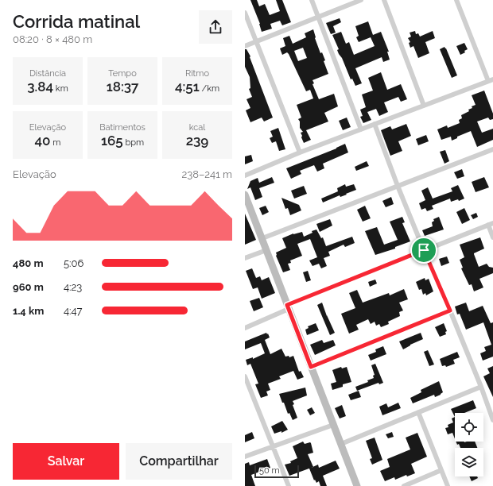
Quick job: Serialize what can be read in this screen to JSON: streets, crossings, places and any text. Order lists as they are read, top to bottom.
{
  "scale_bar": "50 m",
  "page": {
    "heading": ["Corrida matinal", "08:20 · 8 × 480 m"],
    "stats": [
      ["Distância", "3.84 km"],
      ["Tempo", "18:37"],
      ["Ritmo", "4:51 /km"],
      ["Elevação", "40 m"],
      ["Batimentos", "165 bpm"],
      ["kcal", "239"]
    ],
    "chart": ["Elevação", "238–241 m"],
    "list": [
      {
        "name": "480 m",
        "note": "5:06"
      },
      {
        "name": "960 m",
        "note": "4:23"
      },
      {
        "name": "1.4 km",
        "note": "4:47"
      }
    ],
    "buttons": ["Salvar", "Compartilhar"],
    "scale": "50 m"
  }
}
